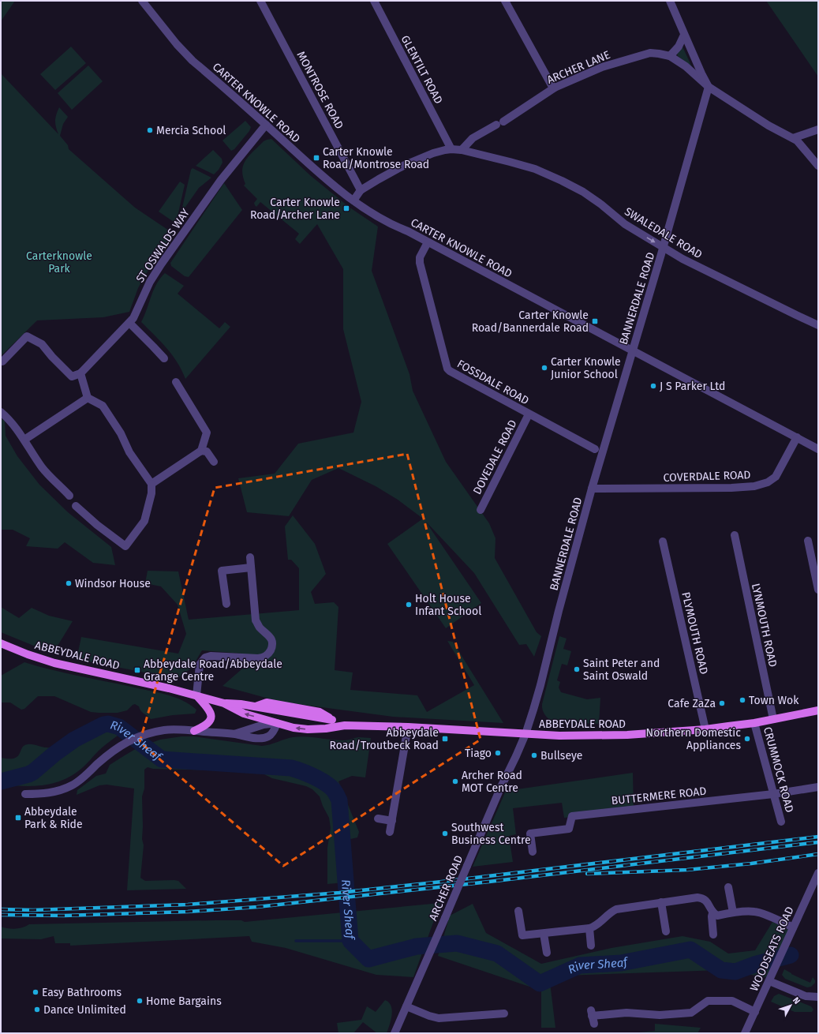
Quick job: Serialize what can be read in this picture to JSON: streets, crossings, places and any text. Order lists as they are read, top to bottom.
{
  "streets": {
    "main road": ["ABBEYDALE ROAD"],
    "street": [
      "ARCHER LANE",
      "GLENTILT ROAD",
      "MONTROSE ROAD",
      "CARTER KNOWLE ROAD",
      "SWALEDALE ROAD",
      "ST OSWALDS WAY",
      "BANNERDALE ROAD",
      "FOSSDALE ROAD",
      "DOVEDALE ROAD",
      "COVERDALE ROAD",
      "LYNMOUTH ROAD",
      "PLYMOUTH ROAD",
      "CRUMMOCK ROAD",
      "BUTTERMERE ROAD",
      "ARCHER ROAD",
      "WOODSEATS ROAD"
    ]
  },
  "crossings": [
    ["ARCHER LANE", "SWALEDALE ROAD"],
    ["ARCHER LANE", "BANNERDALE ROAD"],
    ["CARTER KNOWLE ROAD", "ST OSWALDS WAY"],
    ["CARTER KNOWLE ROAD", "BANNERDALE ROAD"],
    ["CARTER KNOWLE ROAD", "FOSSDALE ROAD"],
    ["CARTER KNOWLE ROAD", "COVERDALE ROAD"],
    ["SWALEDALE ROAD", "BANNERDALE ROAD"],
    ["BANNERDALE ROAD", "COVERDALE ROAD"],
    ["BANNERDALE ROAD", "ABBEYDALE ROAD"],
    ["BANNERDALE ROAD", "ARCHER ROAD"],
    ["FOSSDALE ROAD", "DOVEDALE ROAD"],
    ["LYNMOUTH ROAD", "ABBEYDALE ROAD"],
    ["PLYMOUTH ROAD", "ABBEYDALE ROAD"],
    ["ABBEYDALE ROAD", "CRUMMOCK ROAD"],
    ["ABBEYDALE ROAD", "ARCHER ROAD"],
    ["CRUMMOCK ROAD", "BUTTERMERE ROAD"]
  ],
  "one_way": ["SWALEDALE ROAD"],
  "water": ["River Sheaf"],
  "parks": ["Carterknowle Park"],
  "places": {
    "other": [
      "Mercia School",
      "Carter Knowle Junior School",
      "J S Parker Ltd",
      "Windsor House",
      "Holt House Infant School",
      "Saint Peter and Saint Oswald",
      "Town Wok",
      "Cafe ZaZa",
      "Northern Domestic Appliances",
      "Tiago",
      "Bullseye",
      "Archer Road MOT Centre",
      "Southwest Business Centre",
      "Easy Bathrooms",
      "Home Bargains",
      "Dance Unlimited"
    ],
    "transit": [
      "Carter Knowle Road/Montrose Road",
      "Carter Knowle Road/Archer Lane",
      "Carter Knowle Road/Bannerdale Road",
      "Abbeydale Road/Abbeydale Grange Centre",
      "Abbeydale Road/Troutbeck Road",
      "Abbeydale Park & Ride"
    ]
  },
  "north": "top right"
}
